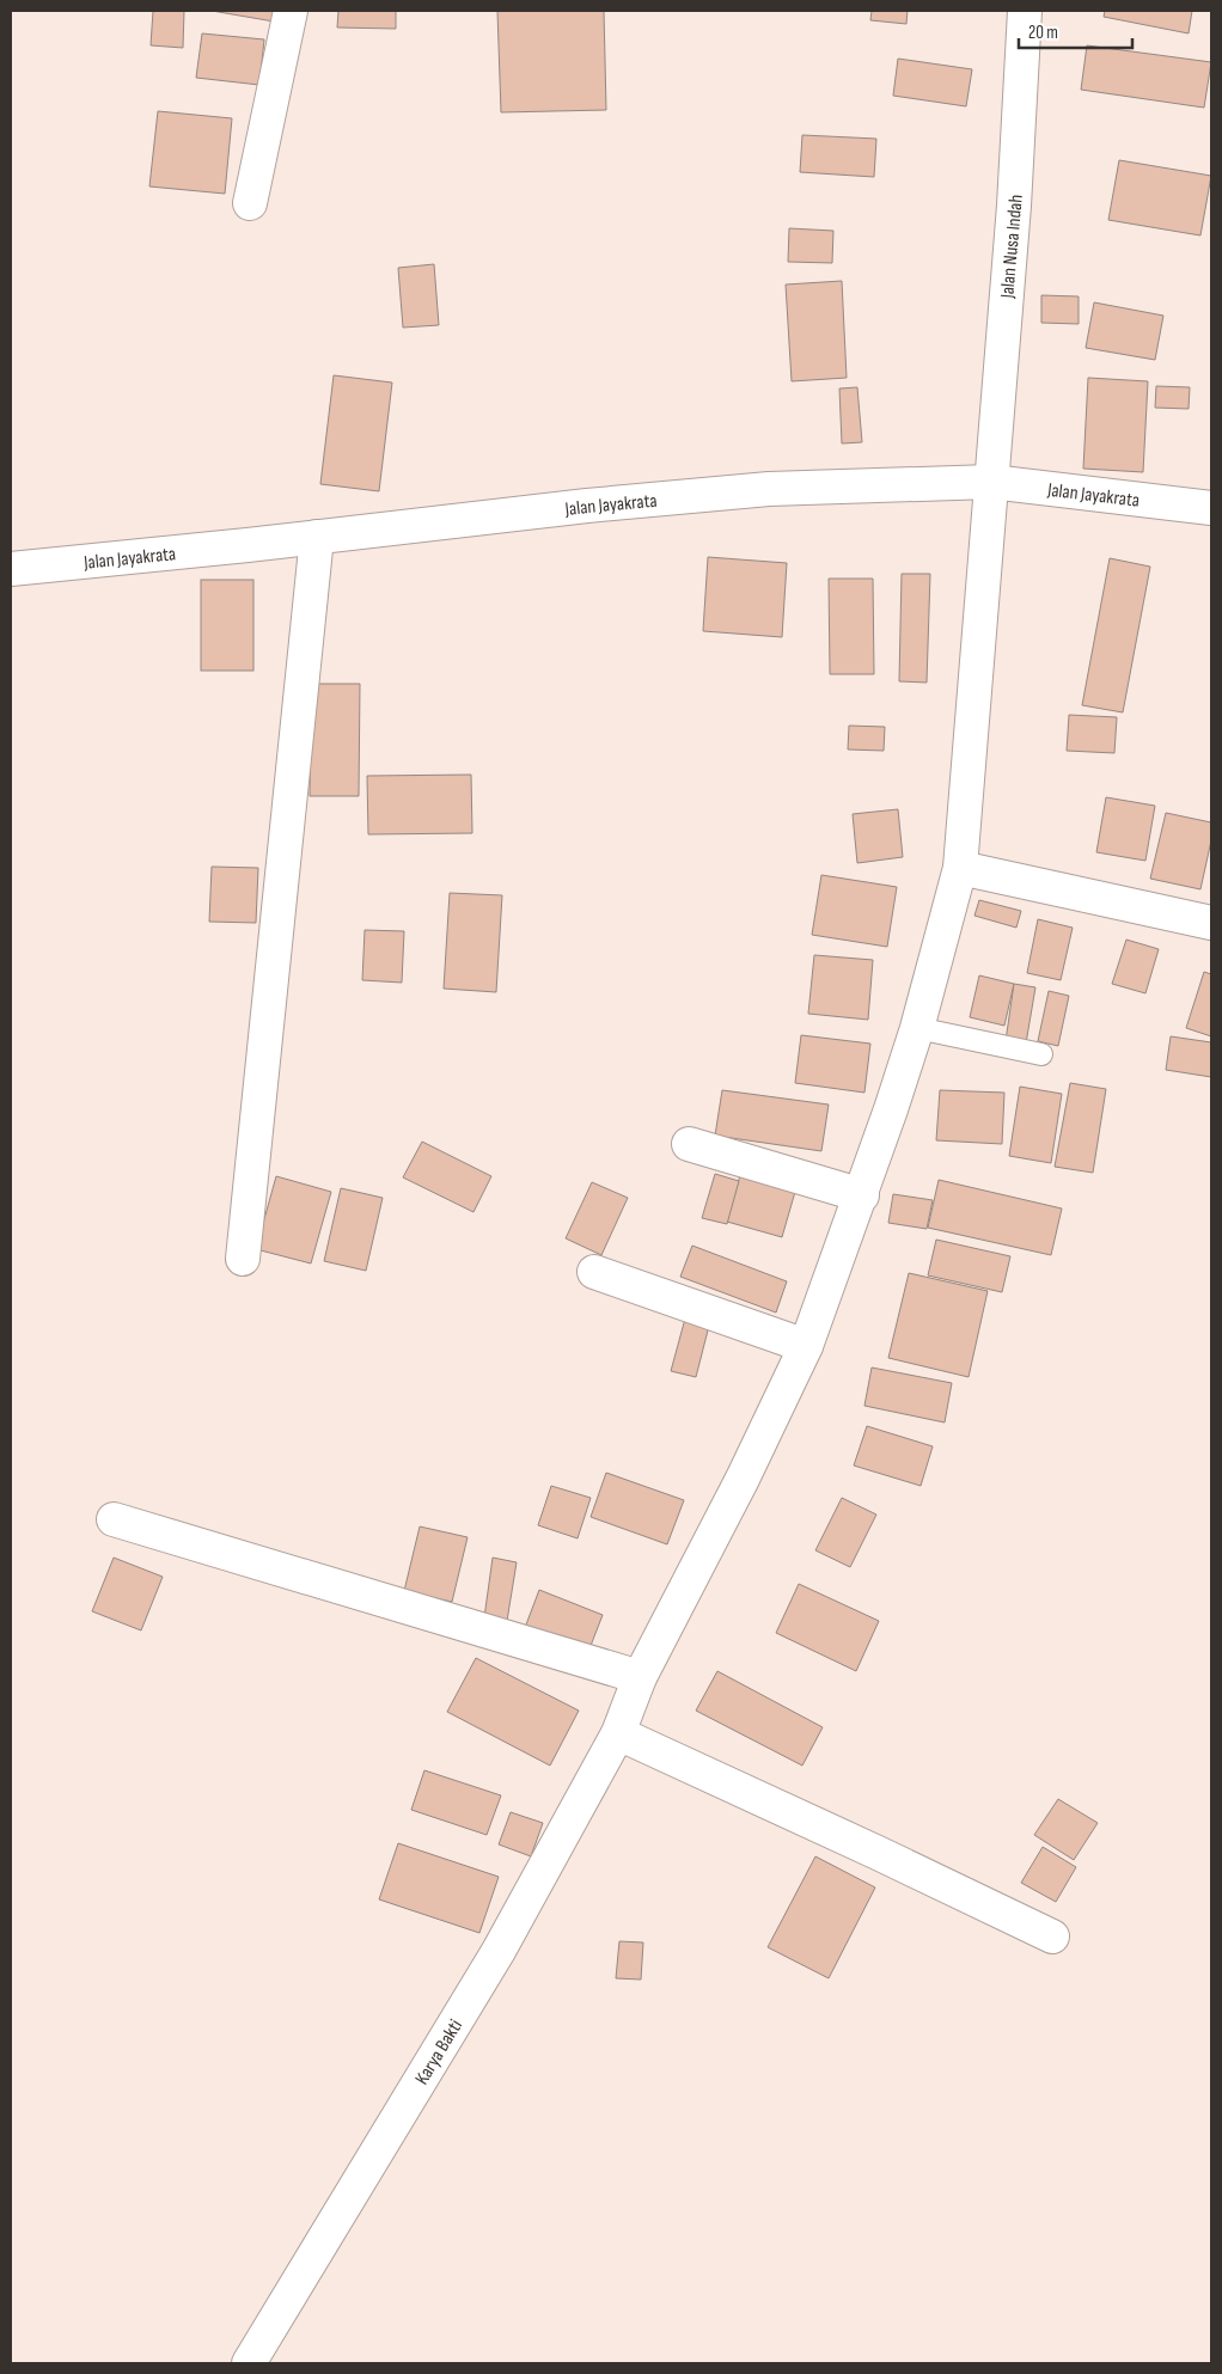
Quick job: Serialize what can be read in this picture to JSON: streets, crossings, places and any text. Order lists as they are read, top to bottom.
{
  "streets": {
    "street": ["Jalan Nusa Indah", "Jalan Jayakrata", "Karya Bakti"]
  },
  "crossings": [
    ["Jalan Nusa Indah", "Jalan Jayakrata"],
    ["Jalan Nusa Indah", "Karya Bakti"]
  ],
  "scale_bar": "20 m"
}
